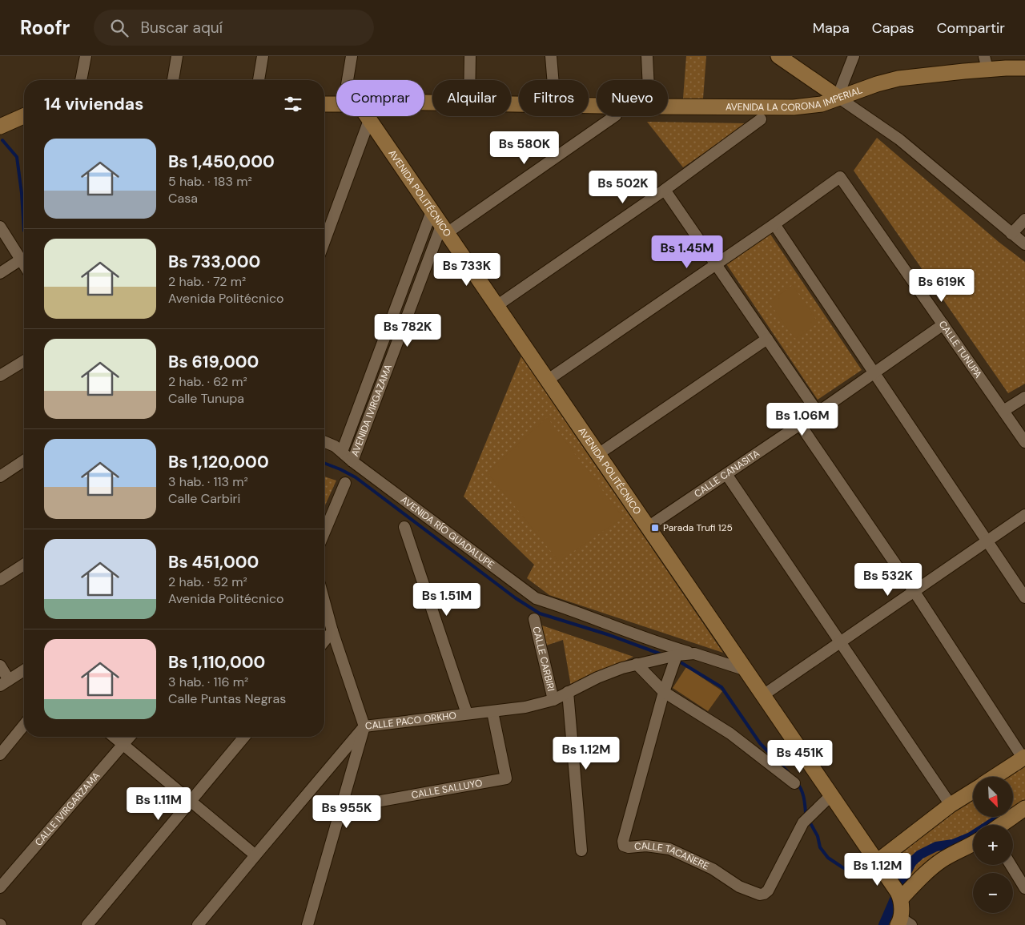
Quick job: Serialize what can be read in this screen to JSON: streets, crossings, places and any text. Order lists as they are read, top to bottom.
{
  "streets": {
    "street": [
      "AVENIDA LA CORONA IMPERIAL",
      "AVENIDA POLITÉCNICO",
      "CALLE TUNUPA",
      "AVENIDA IVIRGAZAMA",
      "CALLE CANASITA",
      "AVENIDA RÍO GUADALUPE",
      "CALLE CARBIRI",
      "CALLE PACO ORKHO",
      "CALLE SALLUYO",
      "CALLE IVIRGARZAMA",
      "CALLE TACAÑERE"
    ]
  },
  "crossings": [
    ["AVENIDA POLITÉCNICO", "AVENIDA IVIRGAZAMA"],
    ["AVENIDA POLITÉCNICO", "CALLE CANASITA"],
    ["AVENIDA POLITÉCNICO", "AVENIDA RÍO GUADALUPE"],
    ["AVENIDA POLITÉCNICO", "CALLE TACAÑERE"],
    ["CALLE TUNUPA", "CALLE CANASITA"],
    ["AVENIDA IVIRGAZAMA", "AVENIDA RÍO GUADALUPE"],
    ["AVENIDA RÍO GUADALUPE", "CALLE PACO ORKHO"],
    ["CALLE CARBIRI", "CALLE PACO ORKHO"],
    ["CALLE PACO ORKHO", "CALLE SALLUYO"],
    ["CALLE PACO ORKHO", "CALLE TACAÑERE"]
  ],
  "places": {
    "transit": ["Parada Trufi 125"]
  },
  "north": "bottom right",
  "page": {
    "header": "Roofr",
    "search": "Buscar aquí",
    "nav": ["Mapa", "Capas", "Compartir"],
    "chip": [
      "Comprar",
      "Alquilar",
      "Filtros",
      "Nuevo"
    ],
    "heading": "14 viviendas",
    "list": [
      {
        "name": "Bs 1,450,000",
        "note": "5 hab. · 183 m² · Casa"
      },
      {
        "name": "Bs 733,000",
        "note": "2 hab. · 72 m² · Avenida Politécnico"
      },
      {
        "name": "Bs 619,000",
        "note": "2 hab. · 62 m² · Calle Tunupa"
      },
      {
        "name": "Bs 1,120,000",
        "note": "3 hab. · 113 m² · Calle Carbiri"
      },
      {
        "name": "Bs 451,000",
        "note": "2 hab. · 52 m² · Avenida Politécnico"
      },
      {
        "name": "Bs 1,110,000",
        "note": "3 hab. · 116 m² · Calle Puntas Negras"
      }
    ],
    "price": [
      "Bs 580K",
      "Bs 502K",
      "Bs 1.45M",
      "Bs 733K",
      "Bs 619K",
      "Bs 782K",
      "Bs 1.06M",
      "Bs 532K",
      "Bs 1.51M",
      "Bs 1.12M",
      "Bs 451K",
      "Bs 1.11M",
      "Bs 955K",
      "Bs 1.12M"
    ],
    "map_buttons": ["+", "−"]
  }
}
